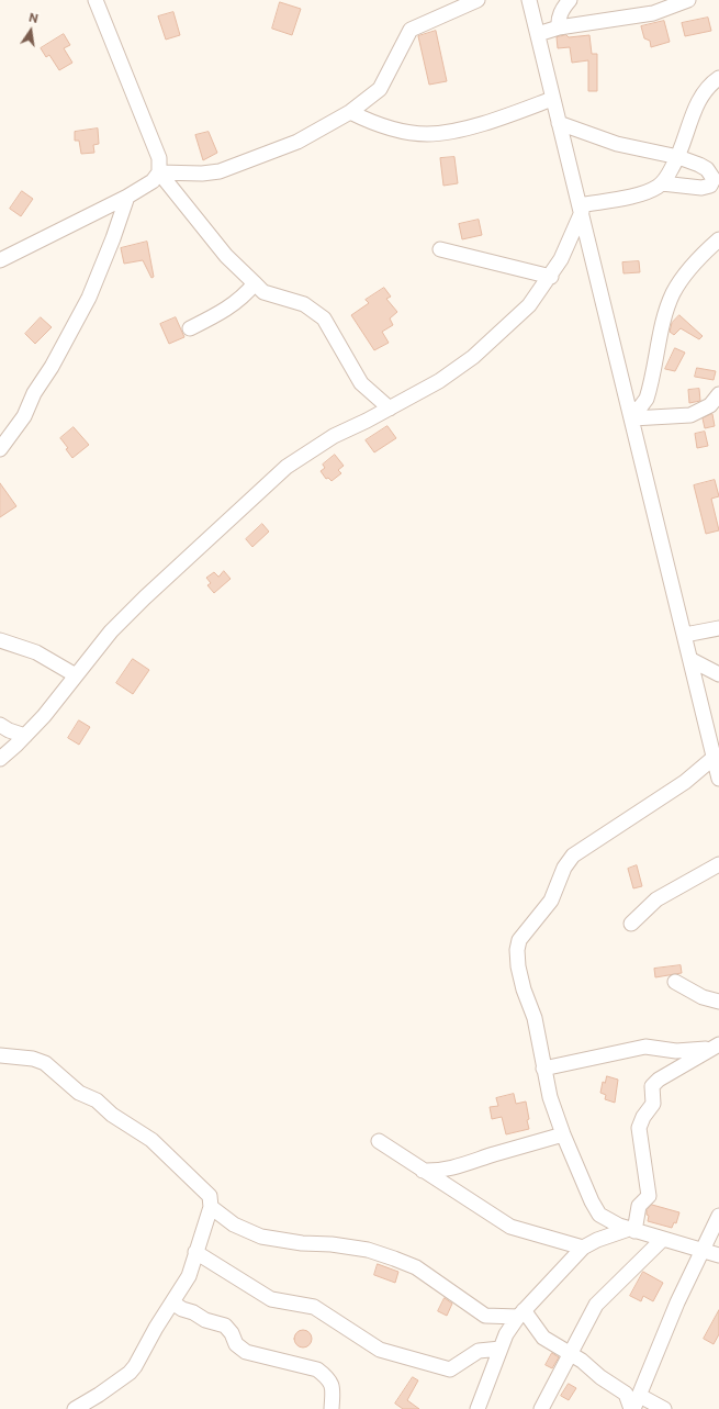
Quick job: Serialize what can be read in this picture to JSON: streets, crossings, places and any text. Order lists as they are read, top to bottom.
{
  "north": "top"
}
